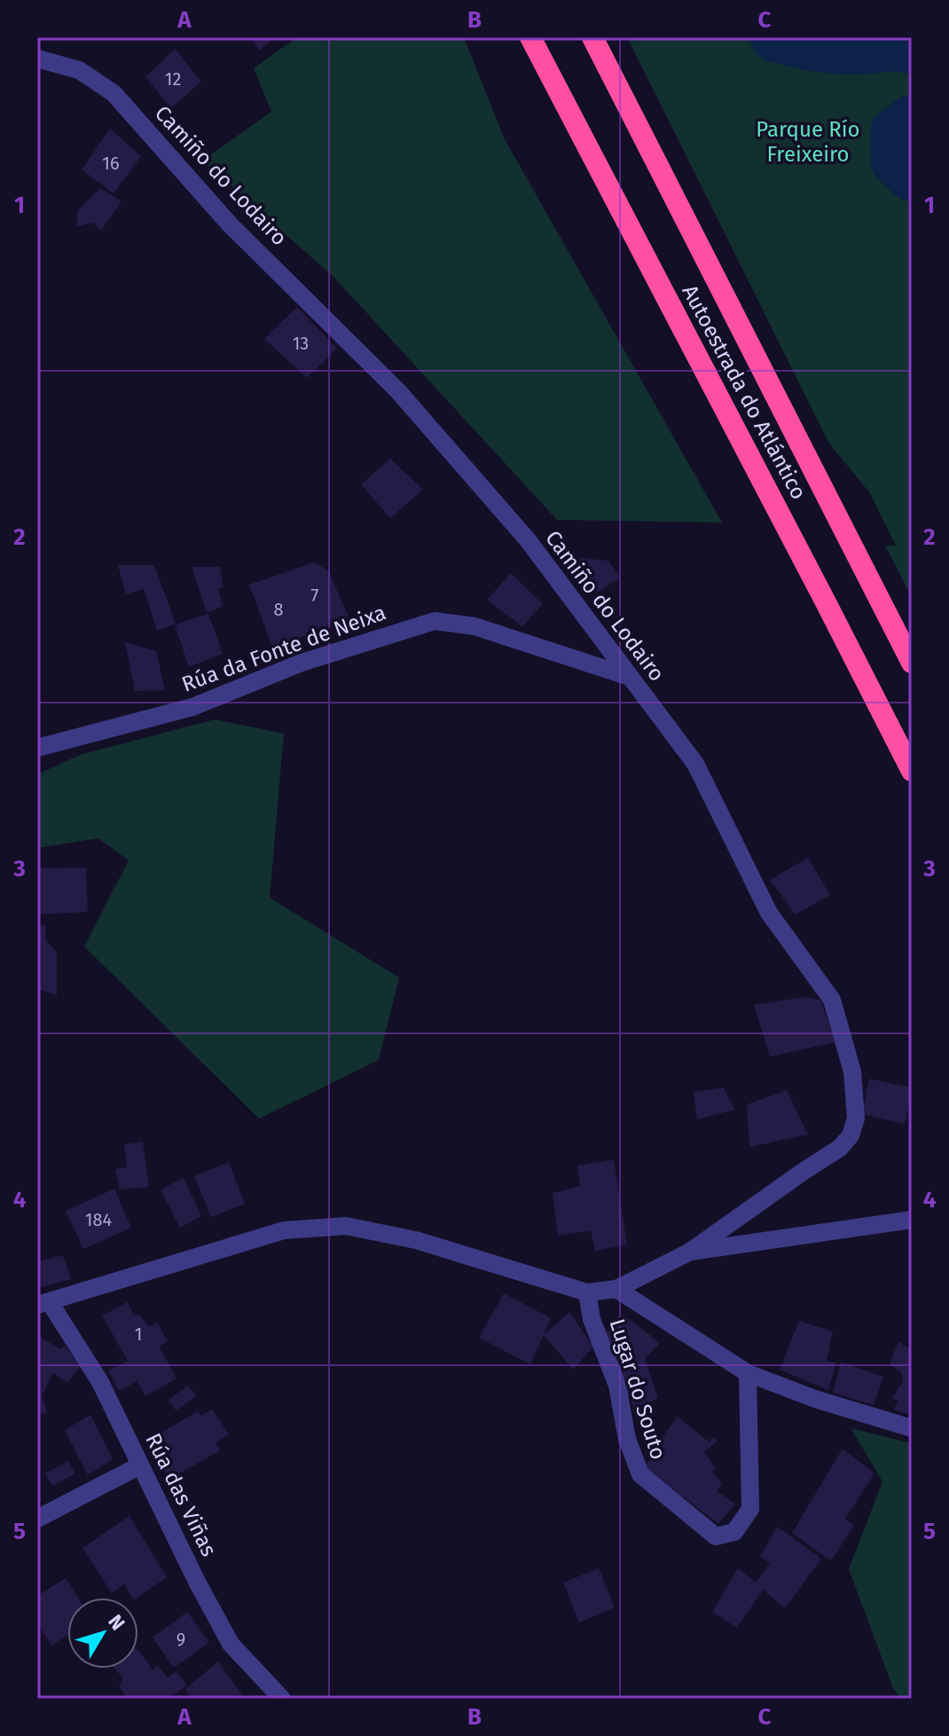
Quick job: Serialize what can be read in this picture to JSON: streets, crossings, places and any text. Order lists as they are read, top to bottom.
{
  "streets": {
    "highway": ["Autoestrada do Atlántico"],
    "street": [
      "Camiño do Lodairo",
      "Rúa da Fonte de Neixa",
      "Lugar do Souto",
      "Rúa das Viñas"
    ]
  },
  "crossings": [
    ["Camiño do Lodairo", "Rúa da Fonte de Neixa"]
  ],
  "parks": ["Parque Río Freixeiro"],
  "house_numbers": [
    "12",
    "16",
    "13",
    "7",
    "8",
    "184",
    "1",
    "9"
  ],
  "north": "top right",
  "grid": {
    "columns": ["A", "B", "C"],
    "rows": [
      "1",
      "2",
      "3",
      "4",
      "5"
    ]
  }
}
